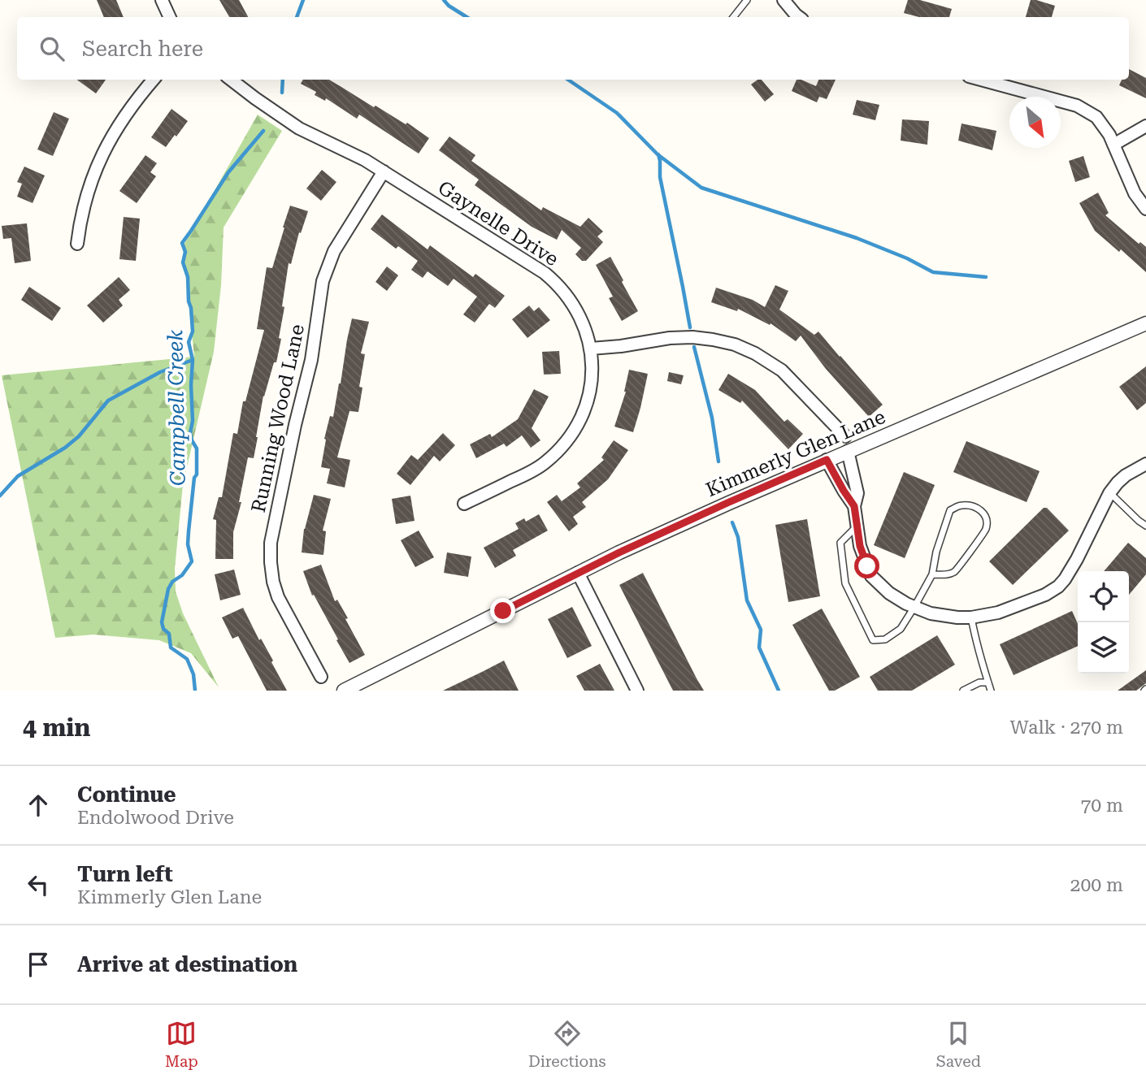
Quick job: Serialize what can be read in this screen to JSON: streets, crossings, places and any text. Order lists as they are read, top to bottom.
{
  "streets": {
    "street": ["Gaynelle Drive", "Running Wood Lane", "Kimmerly Glen Lane"]
  },
  "crossings": [
    ["Gaynelle Drive", "Running Wood Lane"]
  ],
  "water": ["Campbell Creek"],
  "north": "bottom right",
  "page": {
    "search": "Search here",
    "heading": ["4 min", "Walk · 270 m"],
    "list": [
      ["Continue", "Endolwood Drive", "70 m"],
      ["Turn left", "Kimmerly Glen Lane", "200 m"],
      "Arrive at destination"
    ],
    "nav": ["Map", "Directions", "Saved"]
  }
}
